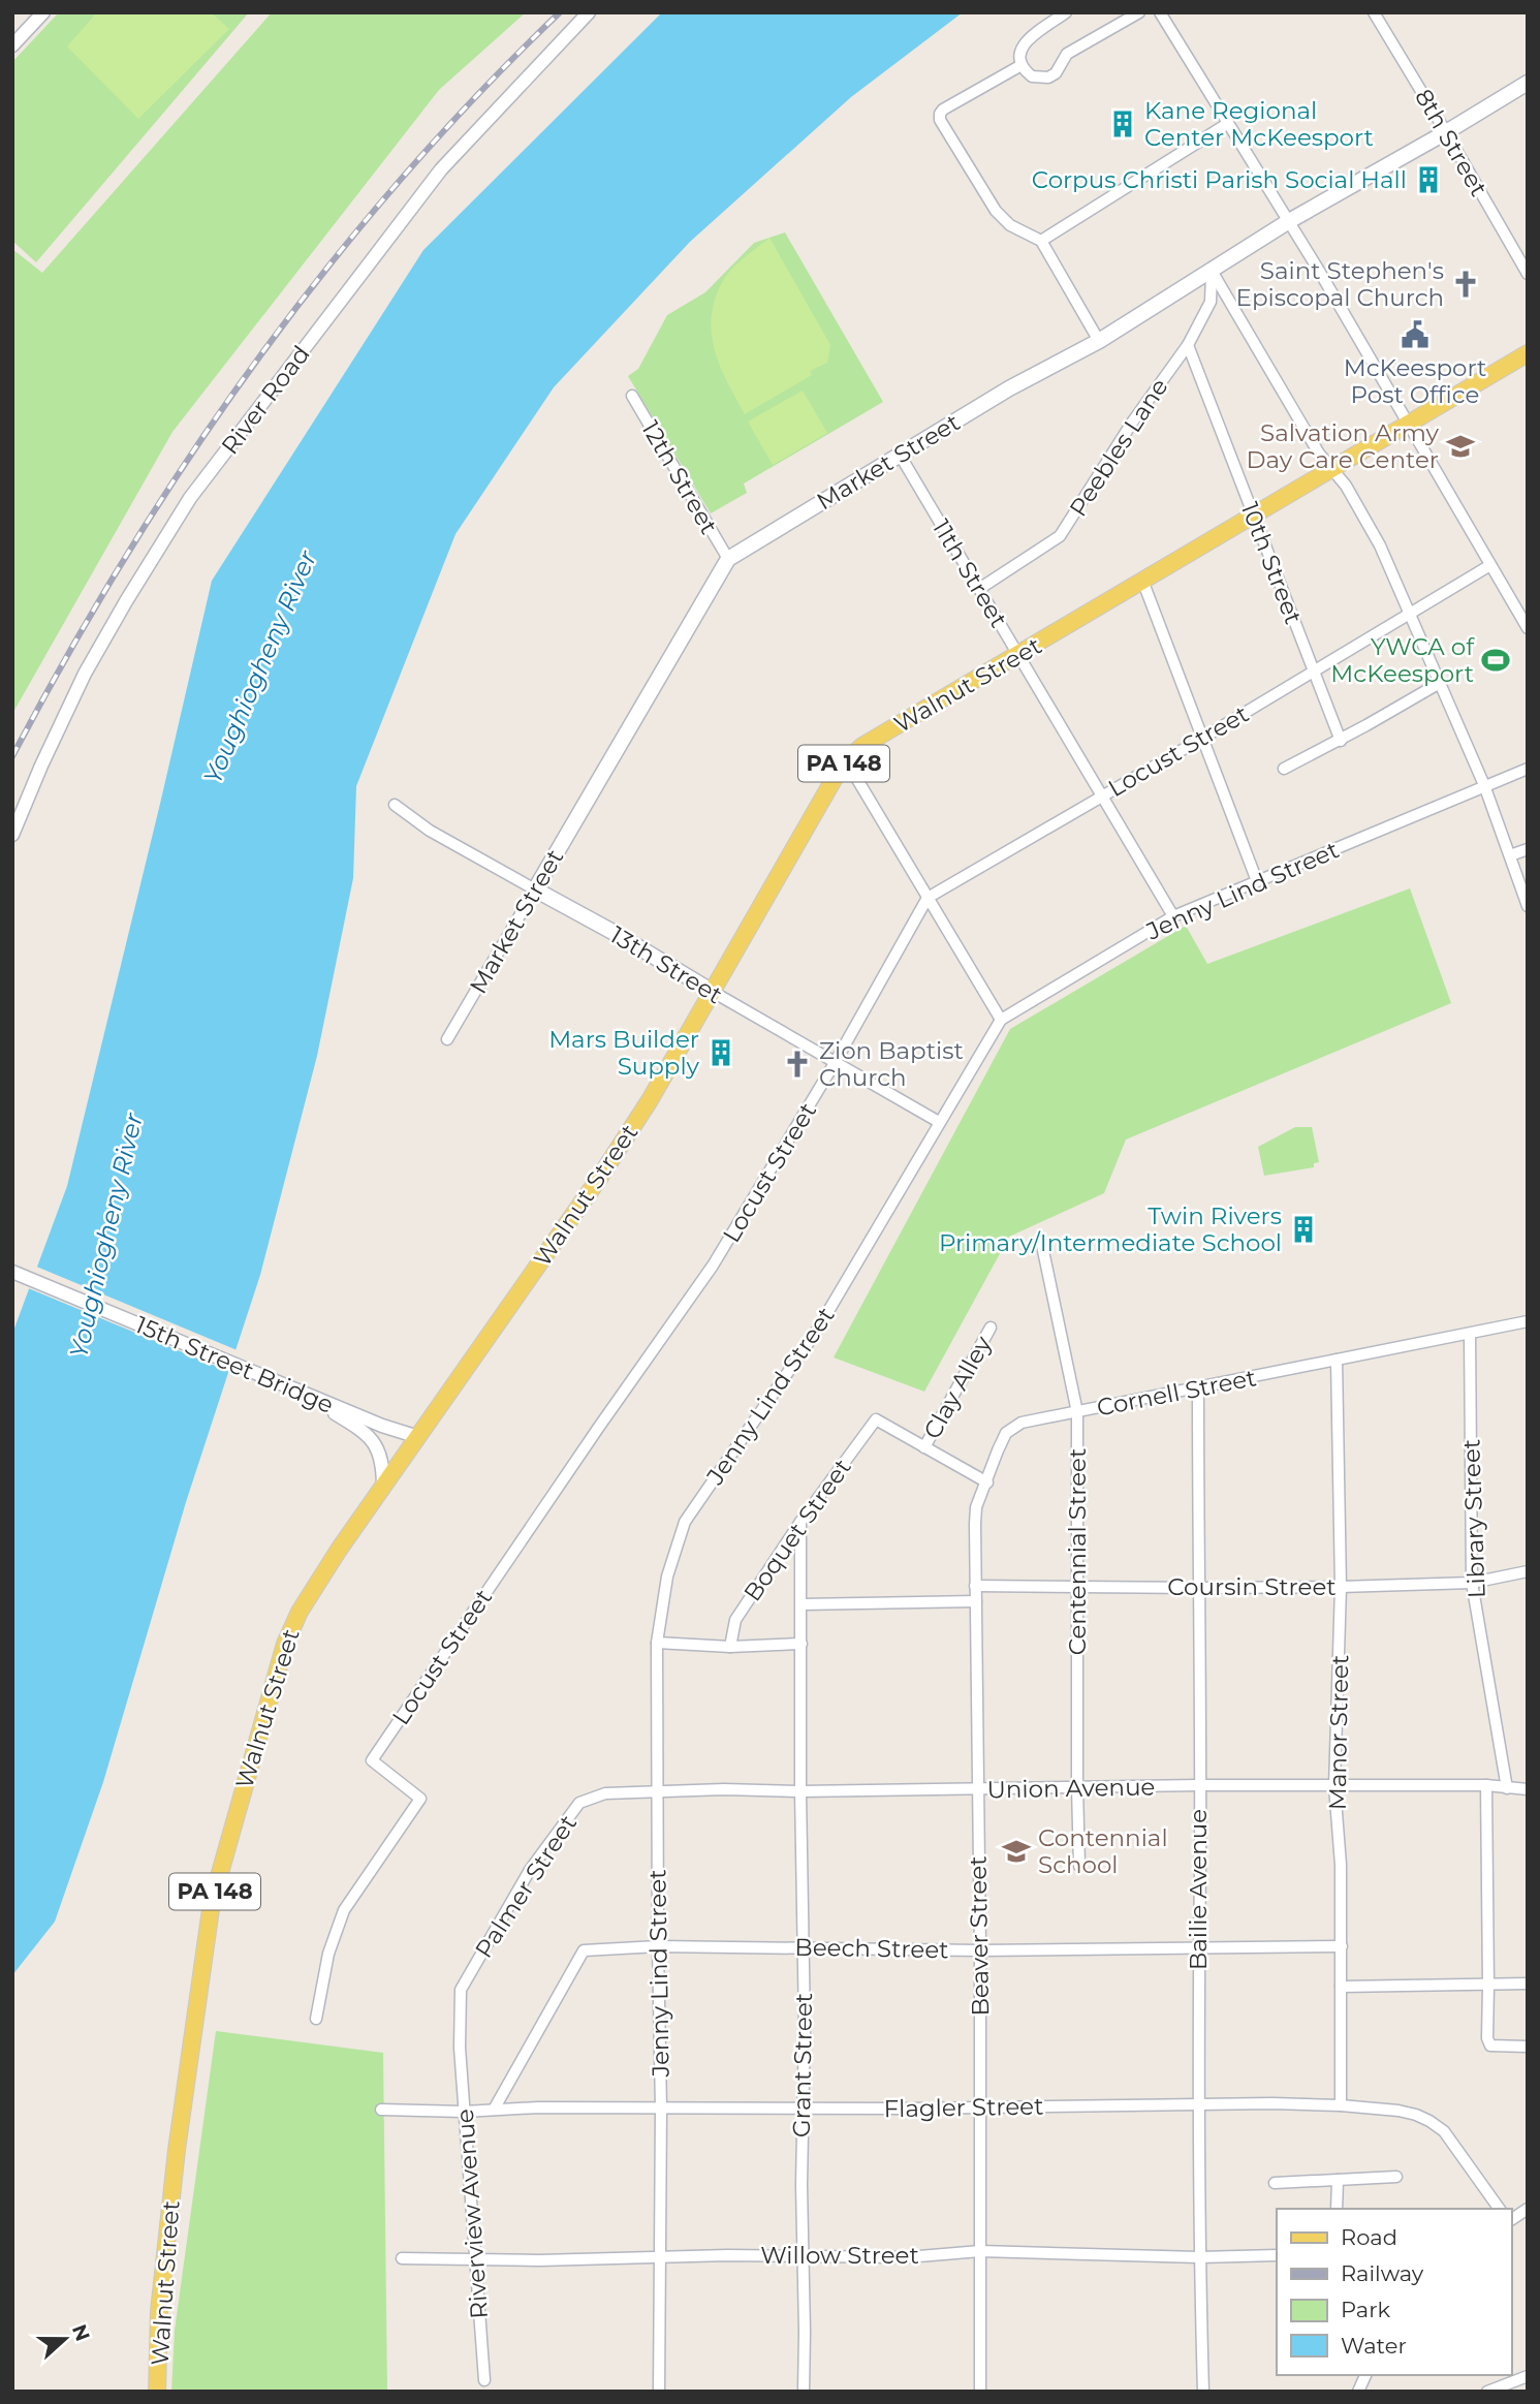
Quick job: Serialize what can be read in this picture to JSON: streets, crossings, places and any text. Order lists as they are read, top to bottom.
{
  "streets": {
    "main road": [
      "Market Street",
      "Walnut Street",
      "PA 148",
      "13th Street"
    ],
    "street": [
      "8th Street",
      "River Road",
      "Peebles Lane",
      "12th Street",
      "10th Street",
      "11th Street",
      "Locust Street",
      "Jenny Lind Street",
      "15th Street Bridge",
      "Clay Alley",
      "Cornell Street",
      "Library Street",
      "Boquet Street",
      "Centennial Street",
      "Coursin Street",
      "Manor Street",
      "Union Avenue",
      "Palmer Street",
      "Bailie Avenue",
      "Beaver Street",
      "Beech Street",
      "Grant Street",
      "Flagler Street",
      "Riverview Avenue",
      "Willow Street"
    ]
  },
  "crossings": [
    ["8th Street", "Market Street"],
    ["Peebles Lane", "Market Street"],
    ["Peebles Lane", "10th Street"],
    ["Peebles Lane", "11th Street"],
    ["Market Street", "12th Street"],
    ["Market Street", "11th Street"],
    ["Market Street", "13th Street"],
    ["10th Street", "Walnut Street"],
    ["10th Street", "Locust Street"],
    ["11th Street", "Walnut Street"],
    ["11th Street", "Locust Street"],
    ["11th Street", "Jenny Lind Street"],
    ["Walnut Street", "13th Street"],
    ["Walnut Street", "15th Street Bridge"],
    ["Locust Street", "13th Street"],
    ["Jenny Lind Street", "13th Street"],
    ["Jenny Lind Street", "Union Avenue"],
    ["Jenny Lind Street", "Palmer Street"],
    ["Jenny Lind Street", "Beech Street"],
    ["Jenny Lind Street", "Flagler Street"],
    ["Jenny Lind Street", "Willow Street"],
    ["Clay Alley", "Boquet Street"],
    ["Cornell Street", "Library Street"],
    ["Cornell Street", "Centennial Street"],
    ["Cornell Street", "Manor Street"],
    ["Cornell Street", "Bailie Avenue"],
    ["Cornell Street", "Beaver Street"],
    ["Library Street", "Coursin Street"],
    ["Library Street", "Union Avenue"],
    ["Boquet Street", "Grant Street"],
    ["Centennial Street", "Coursin Street"],
    ["Centennial Street", "Union Avenue"],
    ["Coursin Street", "Manor Street"],
    ["Coursin Street", "Bailie Avenue"],
    ["Coursin Street", "Beaver Street"],
    ["Manor Street", "Union Avenue"],
    ["Manor Street", "Beech Street"],
    ["Manor Street", "Flagler Street"],
    ["Union Avenue", "Palmer Street"],
    ["Union Avenue", "Bailie Avenue"],
    ["Union Avenue", "Beaver Street"],
    ["Union Avenue", "Grant Street"],
    ["Palmer Street", "Riverview Avenue"],
    ["Bailie Avenue", "Beech Street"],
    ["Bailie Avenue", "Flagler Street"],
    ["Bailie Avenue", "Willow Street"],
    ["Beaver Street", "Beech Street"],
    ["Beaver Street", "Flagler Street"],
    ["Beaver Street", "Willow Street"],
    ["Beech Street", "Grant Street"],
    ["Beech Street", "Flagler Street"],
    ["Grant Street", "Flagler Street"],
    ["Grant Street", "Willow Street"],
    ["Flagler Street", "Riverview Avenue"],
    ["Riverview Avenue", "Willow Street"]
  ],
  "water": ["Youghiogheny River"],
  "places": {
    "building": [
      "Kane Regional Center McKeesport",
      "Corpus Christi Parish Social Hall",
      "Mars Builder Supply",
      "Twin Rivers Primary/Intermediate School"
    ],
    "church": ["Saint Stephen's Episcopal Church", "Zion Baptist Church"],
    "public building": ["McKeesport Post Office"],
    "school or university": ["Salvation Army Day Care Center", "Contennial School"],
    "sports": ["YWCA of McKeesport"]
  },
  "legend": [
    "Road",
    "Railway",
    "Park",
    "Water"
  ],
  "north": "right"
}
